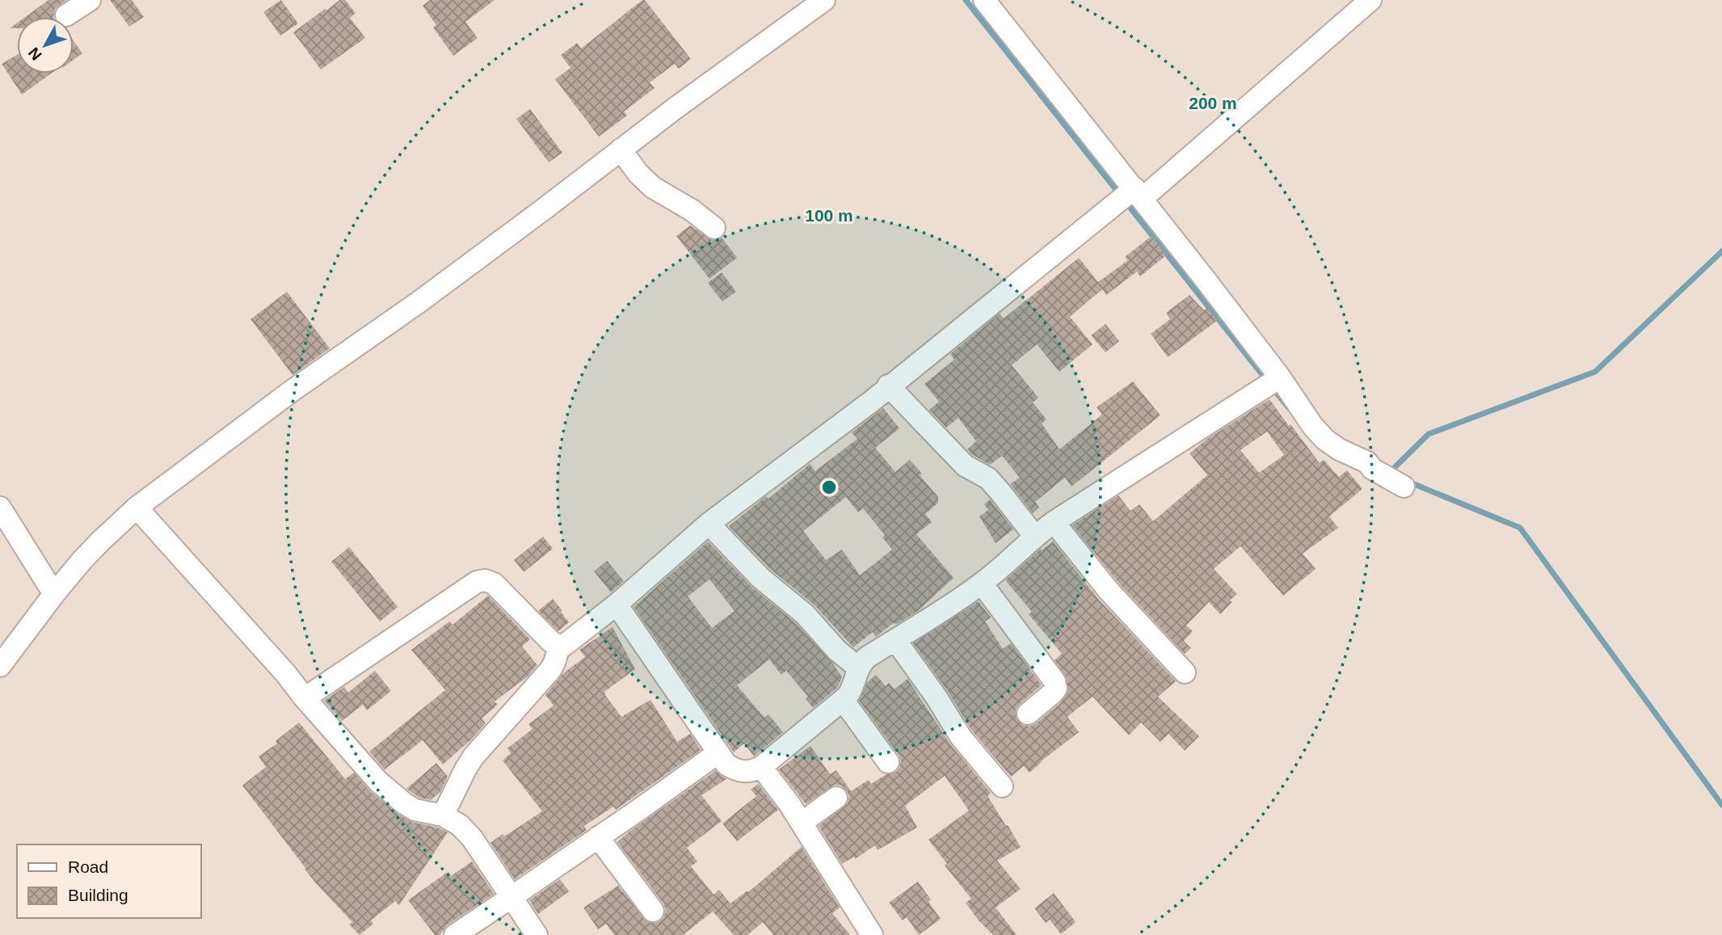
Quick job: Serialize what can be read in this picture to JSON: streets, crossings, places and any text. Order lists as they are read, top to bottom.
{
  "legend": ["Road", "Building"],
  "north": "bottom left",
  "rings": ["200 m", "100 m"]
}
